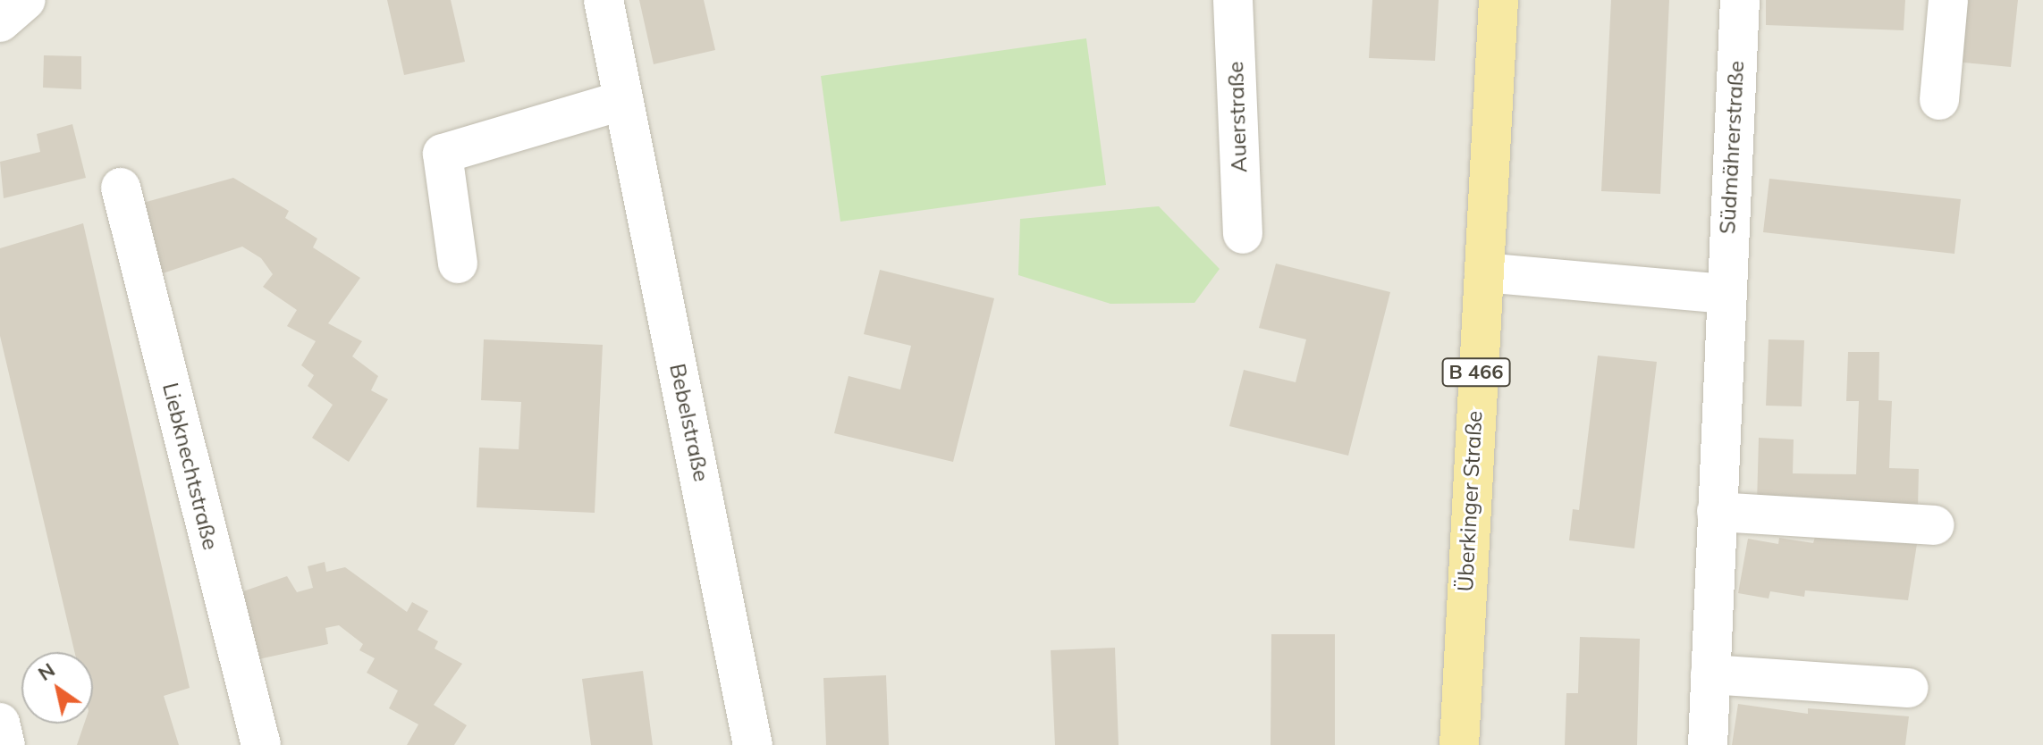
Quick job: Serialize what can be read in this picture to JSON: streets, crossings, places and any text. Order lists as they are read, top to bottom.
{
  "streets": {
    "main road": ["B 466", "Überkinger Straße"],
    "street": [
      "Auerstraße",
      "Südmährerstraße",
      "Bebelstraße",
      "Liebknechtstraße"
    ]
  },
  "north": "top left"
}
